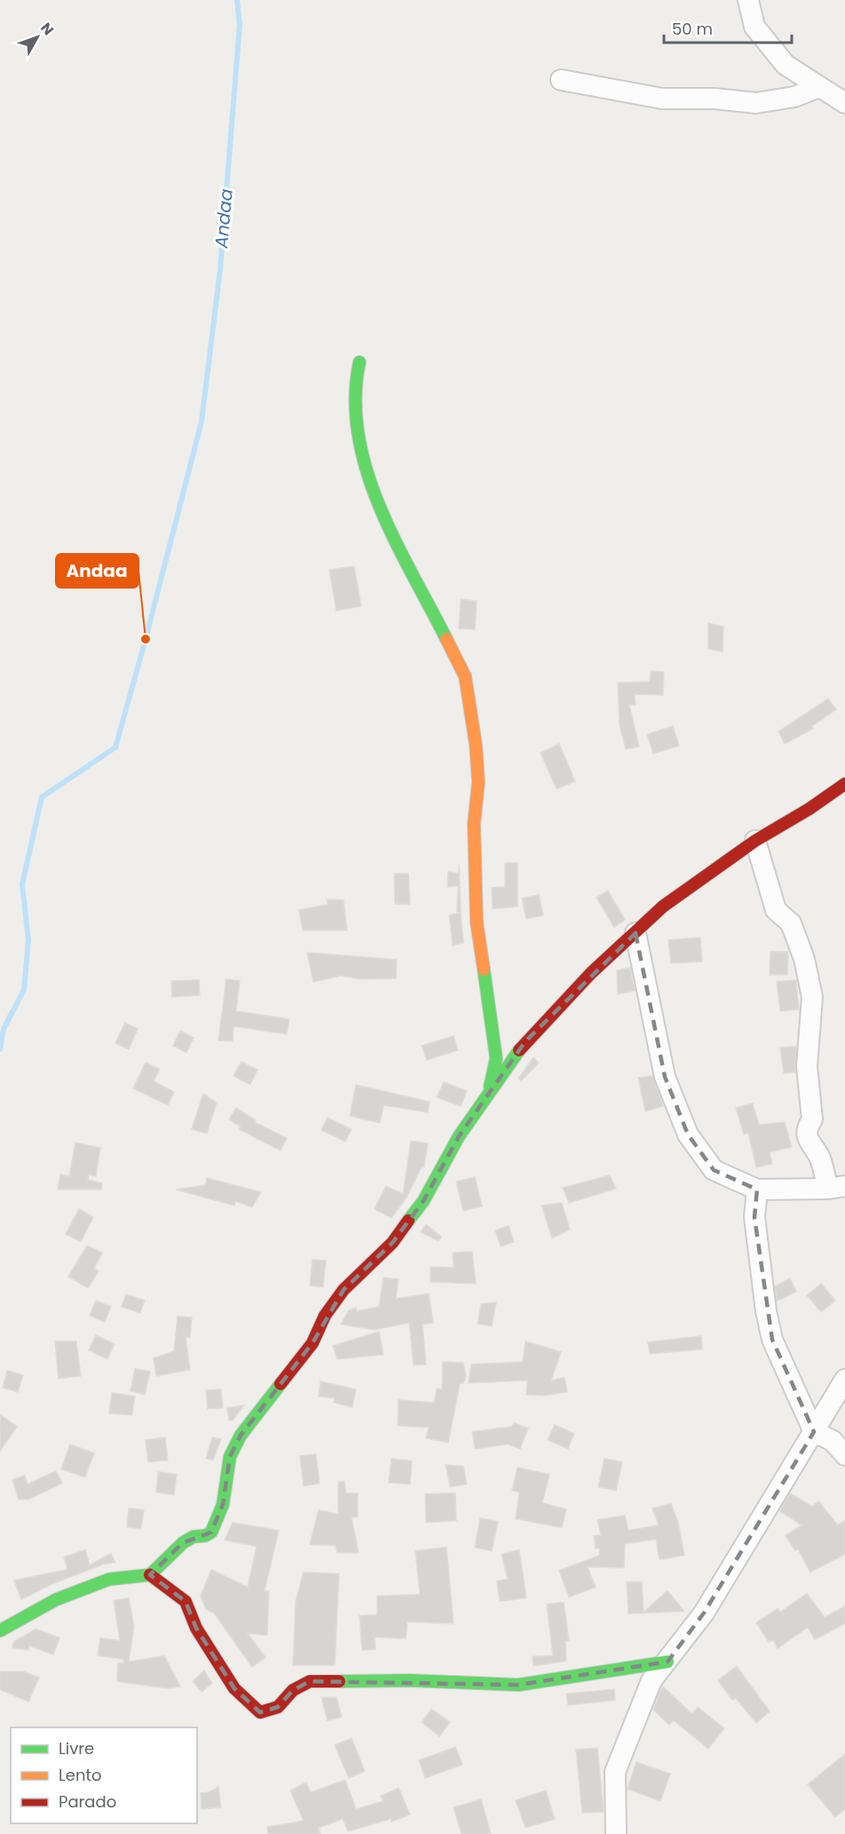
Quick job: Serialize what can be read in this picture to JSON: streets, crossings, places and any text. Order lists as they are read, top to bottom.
{
  "water": ["Andaa"],
  "places": ["Andaa"],
  "legend": ["Livre", "Lento", "Parado"],
  "scale_bar": "50 m",
  "north": "top right"
}
